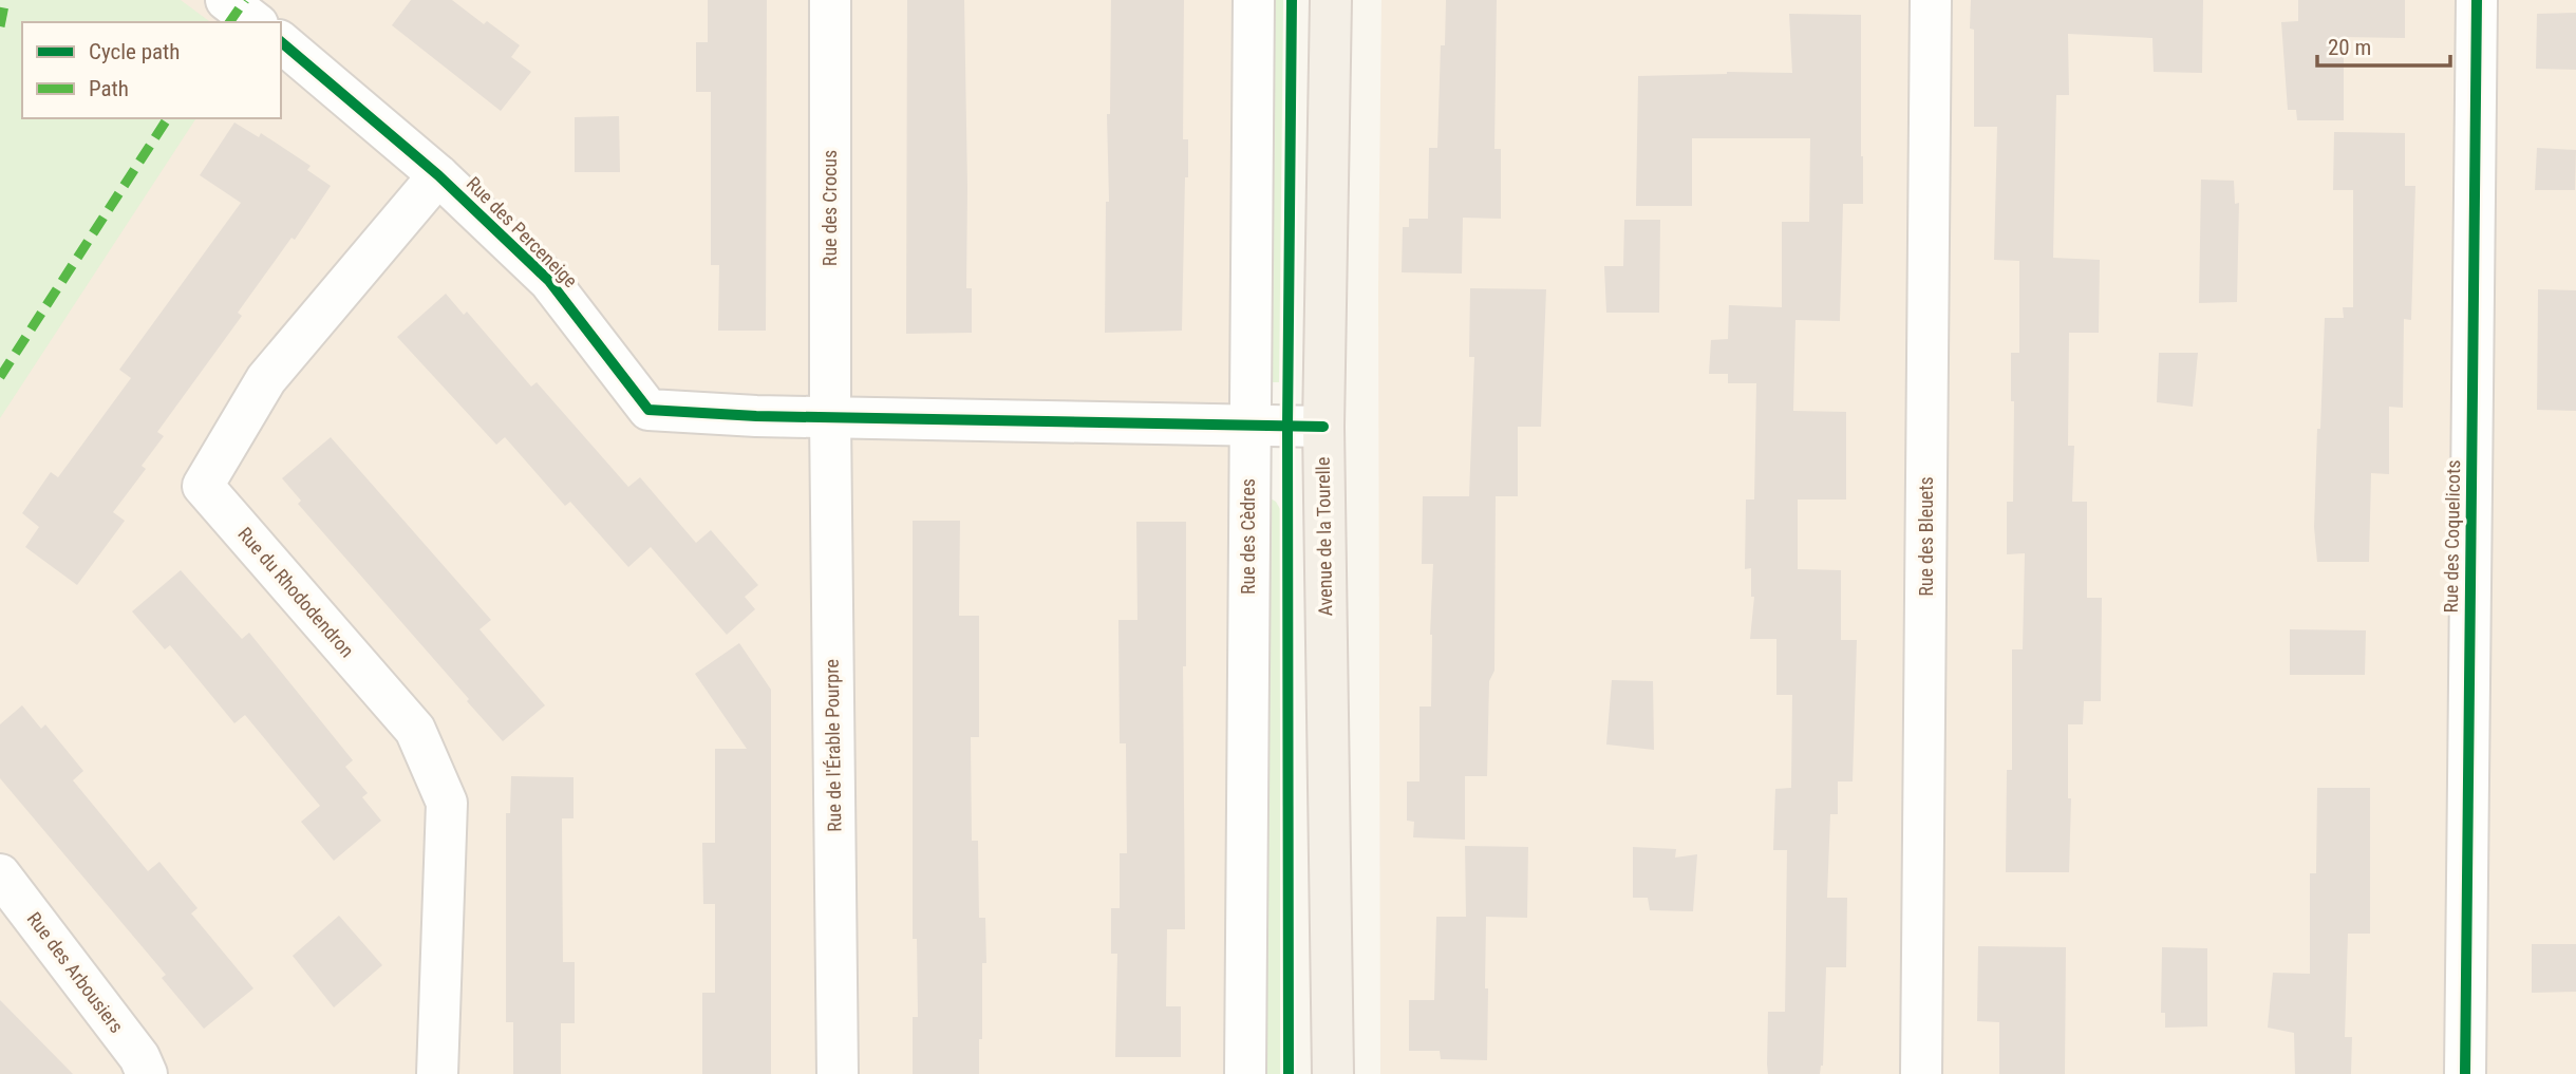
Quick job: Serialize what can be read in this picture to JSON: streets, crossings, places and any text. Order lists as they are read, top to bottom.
{
  "streets": {
    "main road": ["Avenue de la Tourelle"],
    "street": [
      "Rue des Crocus",
      "Rue des Perceneige",
      "Rue des Cèdres",
      "Rue des Bleuets",
      "Rue des Coquelicots",
      "Rue du Rhododendron",
      "Rue de l'Érable Pourpre",
      "Rue des Arbousiers"
    ]
  },
  "crossings": [
    ["Rue des Crocus", "Rue des Perceneige"],
    ["Rue des Crocus", "Rue de l'Érable Pourpre"],
    ["Rue des Perceneige", "Rue des Cèdres"],
    ["Rue des Perceneige", "Avenue de la Tourelle"],
    ["Rue des Perceneige", "Rue du Rhododendron"],
    ["Rue des Perceneige", "Rue de l'Érable Pourpre"]
  ],
  "legend": ["Cycle path", "Path"],
  "scale_bar": "20 m"
}
